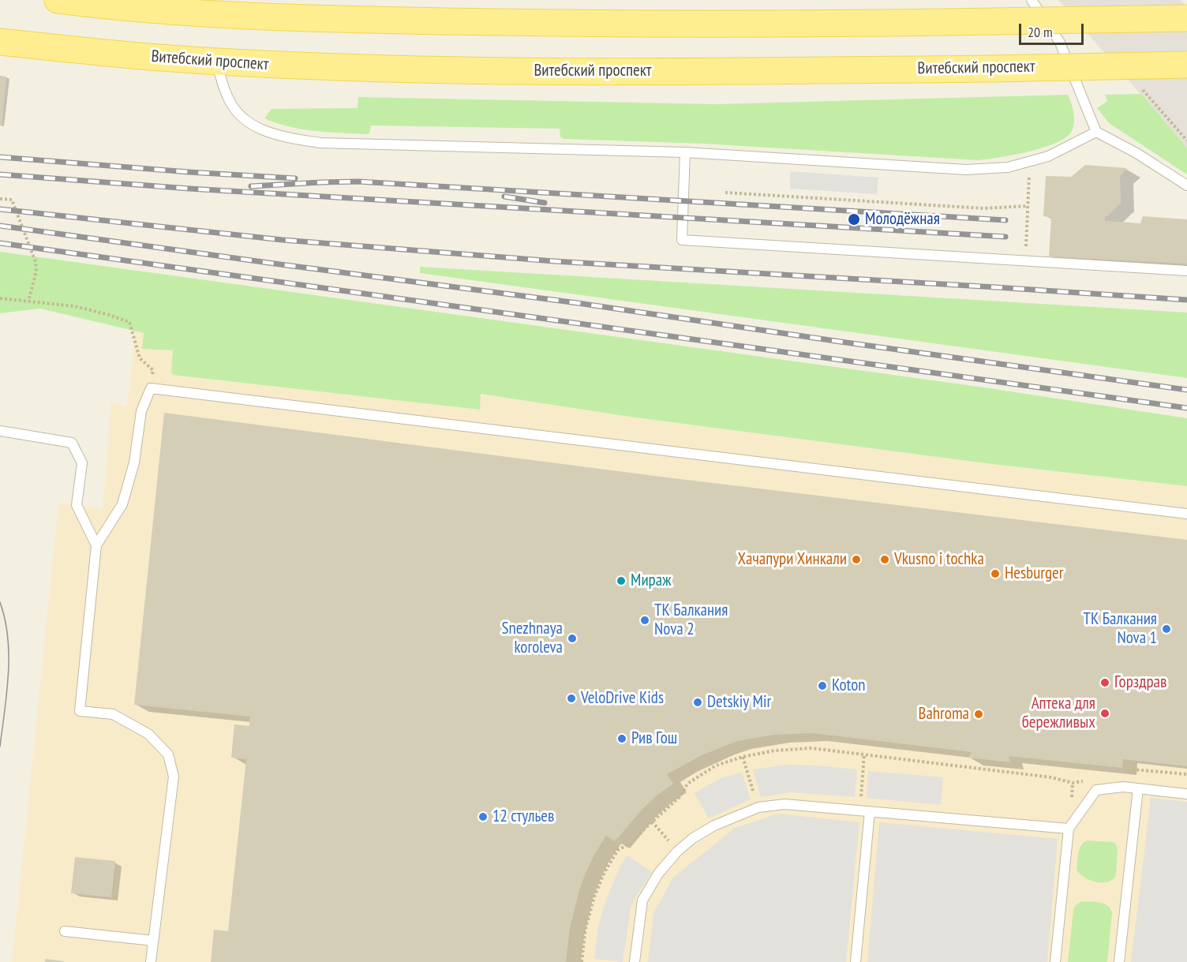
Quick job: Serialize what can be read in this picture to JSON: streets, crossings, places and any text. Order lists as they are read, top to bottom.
{
  "streets": {
    "main road": ["Витебский проспект"]
  },
  "places": [
    "Молодёжная",
    "Хачапури Хинкали",
    "Vkusno i tochka",
    "Hesburger",
    "Мираж",
    "ТК Балкания Nova 2",
    "ТК Балкания Nova 1",
    "Snezhnaya koroleva",
    "Горздрав",
    "Koton",
    "VeloDrive Kids",
    "Detskiy Mir",
    "Аптека для бережливых",
    "Bahroma",
    "Рив Гош",
    "12 стульев"
  ],
  "scale_bar": "20 m"
}
